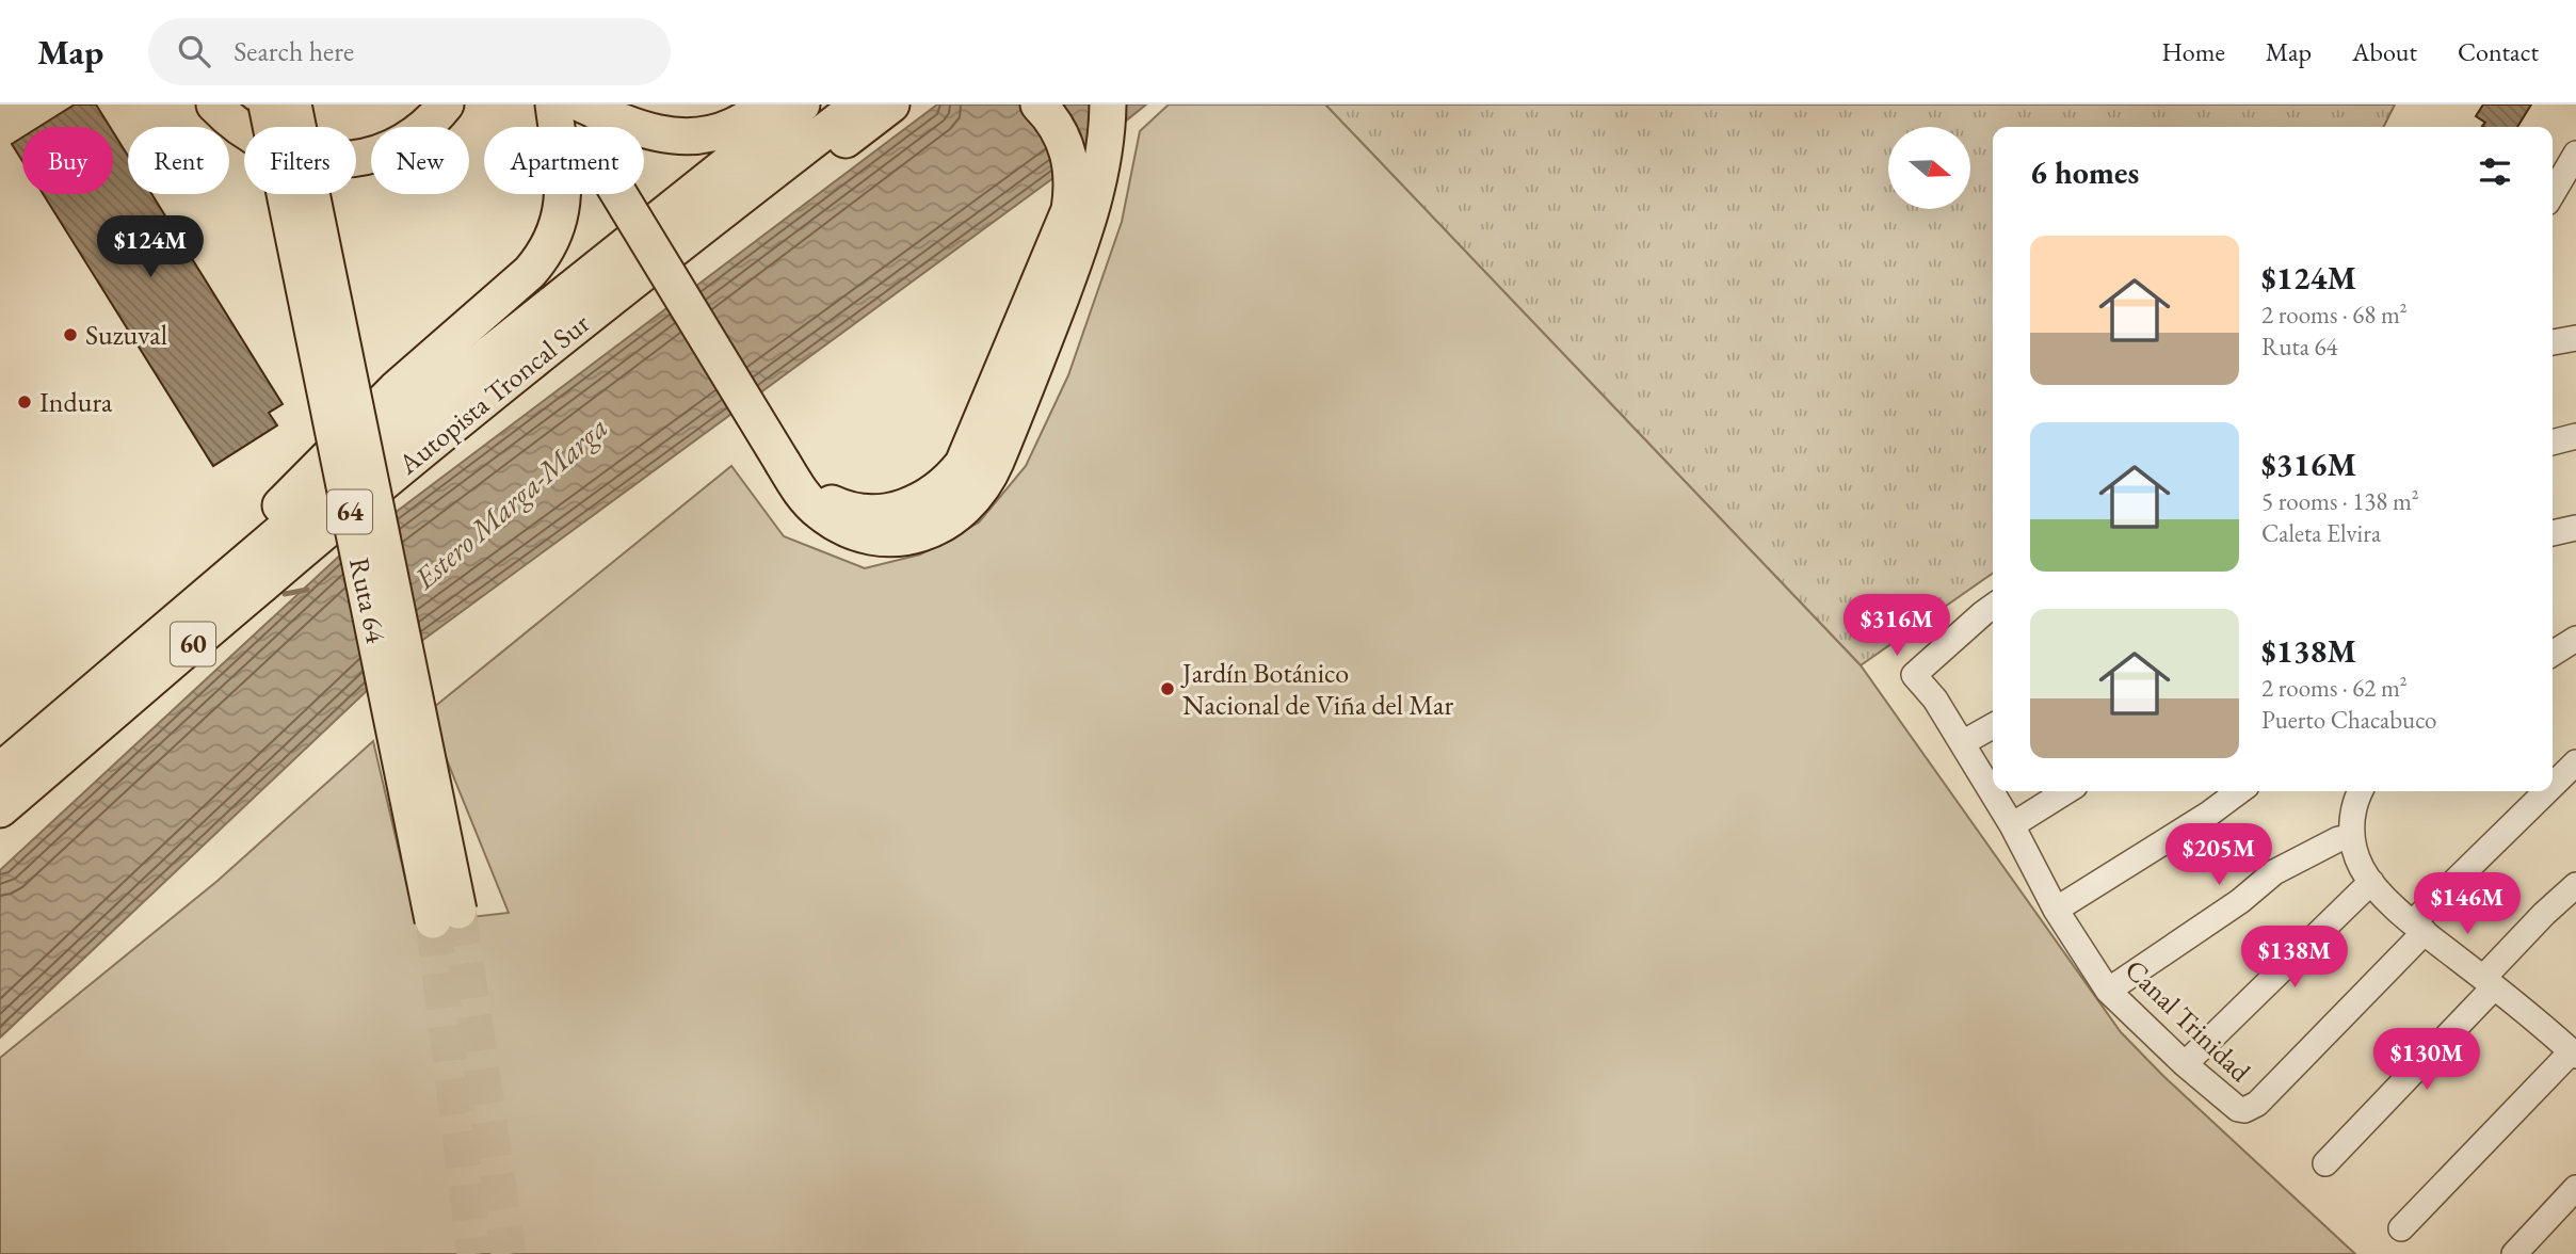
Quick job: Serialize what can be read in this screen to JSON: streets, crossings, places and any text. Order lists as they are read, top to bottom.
{
  "streets": {
    "highway": [
      "Autopista Troncal Sur",
      "64",
      "Ruta 64",
      "60"
    ],
    "street": ["Canal Trinidad"]
  },
  "water": ["Estero Marga-Marga"],
  "places": ["Suzuval", "Indura", "Jardín Botánico Nacional de Viña del Mar"],
  "north": "right",
  "page": {
    "header": "Map",
    "search": "Search here",
    "nav": [
      "Home",
      "Map",
      "About",
      "Contact"
    ],
    "chip": [
      "Buy",
      "Rent",
      "Filters",
      "New",
      "Apartment"
    ],
    "heading": "6 homes",
    "price": [
      "$124M",
      "$316M",
      "$205M",
      "$146M",
      "$138M",
      "$130M"
    ],
    "list": [
      {
        "name": "$124M",
        "note": "2 rooms · 68 m² · Ruta 64"
      },
      {
        "name": "$316M",
        "note": "5 rooms · 138 m² · Caleta Elvira"
      },
      {
        "name": "$138M",
        "note": "2 rooms · 62 m² · Puerto Chacabuco"
      }
    ]
  }
}
